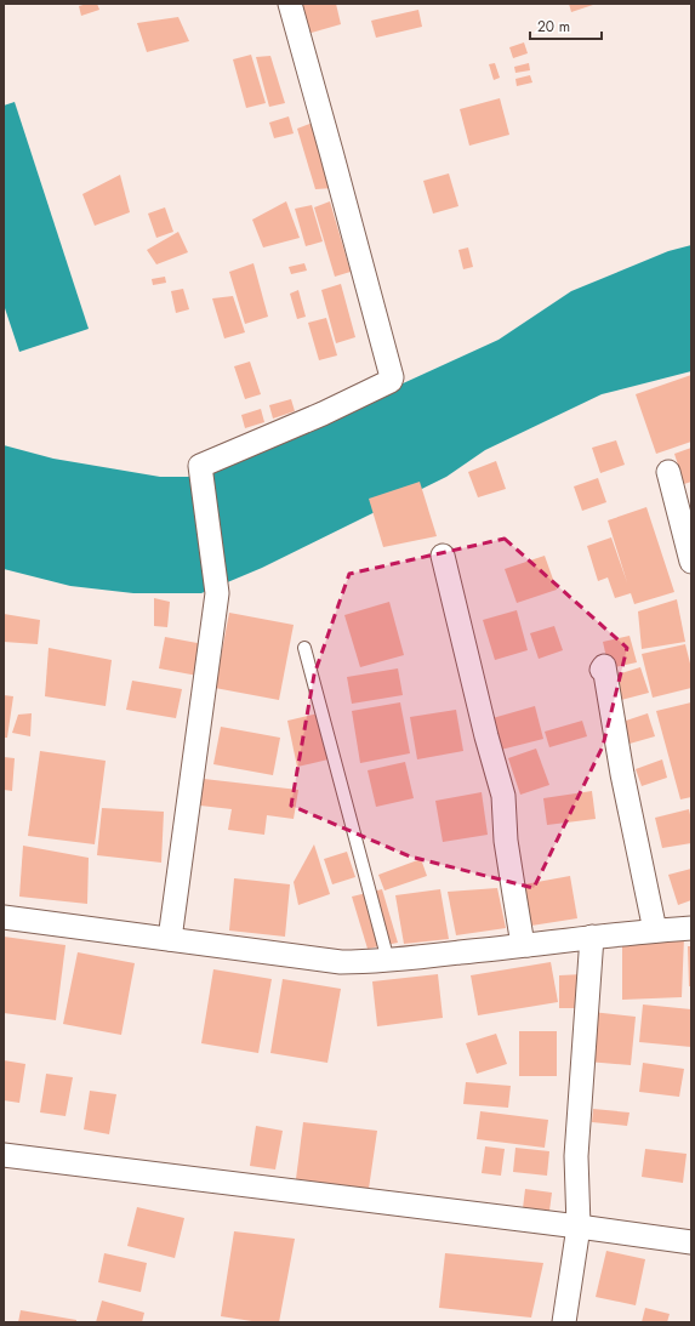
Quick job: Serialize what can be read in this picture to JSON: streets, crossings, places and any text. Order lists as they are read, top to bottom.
{
  "scale_bar": "20 m"
}
